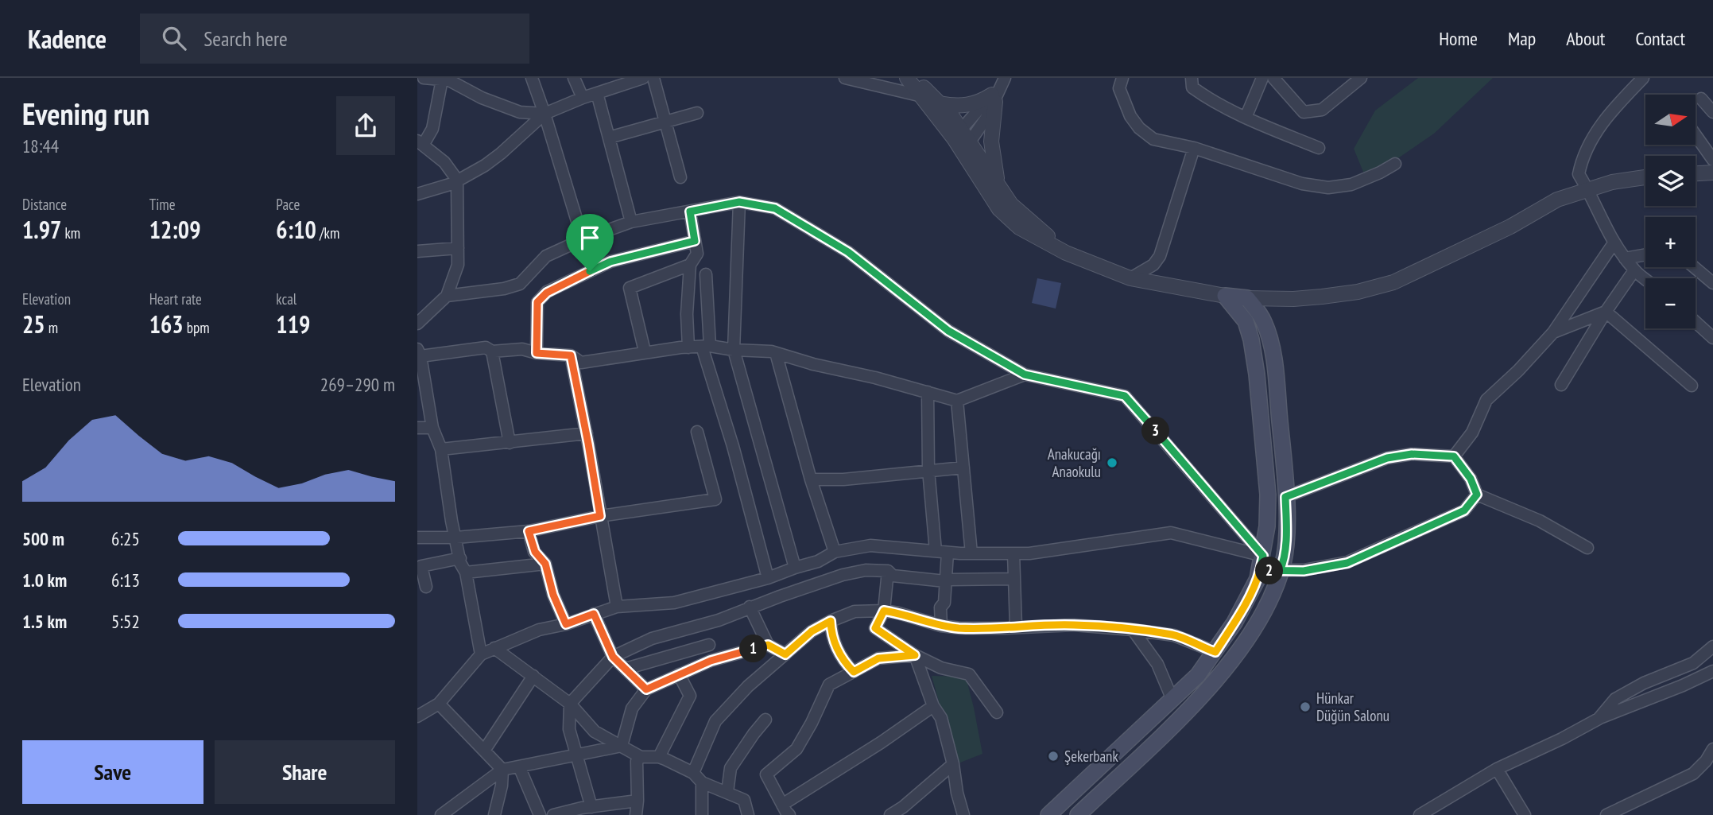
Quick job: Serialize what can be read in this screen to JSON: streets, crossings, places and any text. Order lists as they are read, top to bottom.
{
  "places": ["Anakucağı Anaokulu", "Hünkar Düğün Salonu", "Şekerbank"],
  "north": "right",
  "page": {
    "header": "Kadence",
    "search": "Search here",
    "nav": [
      "Home",
      "Map",
      "About",
      "Contact"
    ],
    "heading": ["Evening run", "18:44"],
    "map_buttons": ["+", "−"],
    "stats": [
      ["Distance", "1.97 km"],
      ["Time", "12:09"],
      ["Pace", "6:10 /km"],
      ["Elevation", "25 m"],
      ["Heart rate", "163 bpm"],
      ["kcal", "119"]
    ],
    "chart": ["Elevation", "269–290 m"],
    "pins": ["3", "2", "1"],
    "list": [
      {
        "name": "500 m",
        "note": "6:25"
      },
      {
        "name": "1.0 km",
        "note": "6:13"
      },
      {
        "name": "1.5 km",
        "note": "5:52"
      }
    ],
    "buttons": ["Save", "Share"]
  }
}
